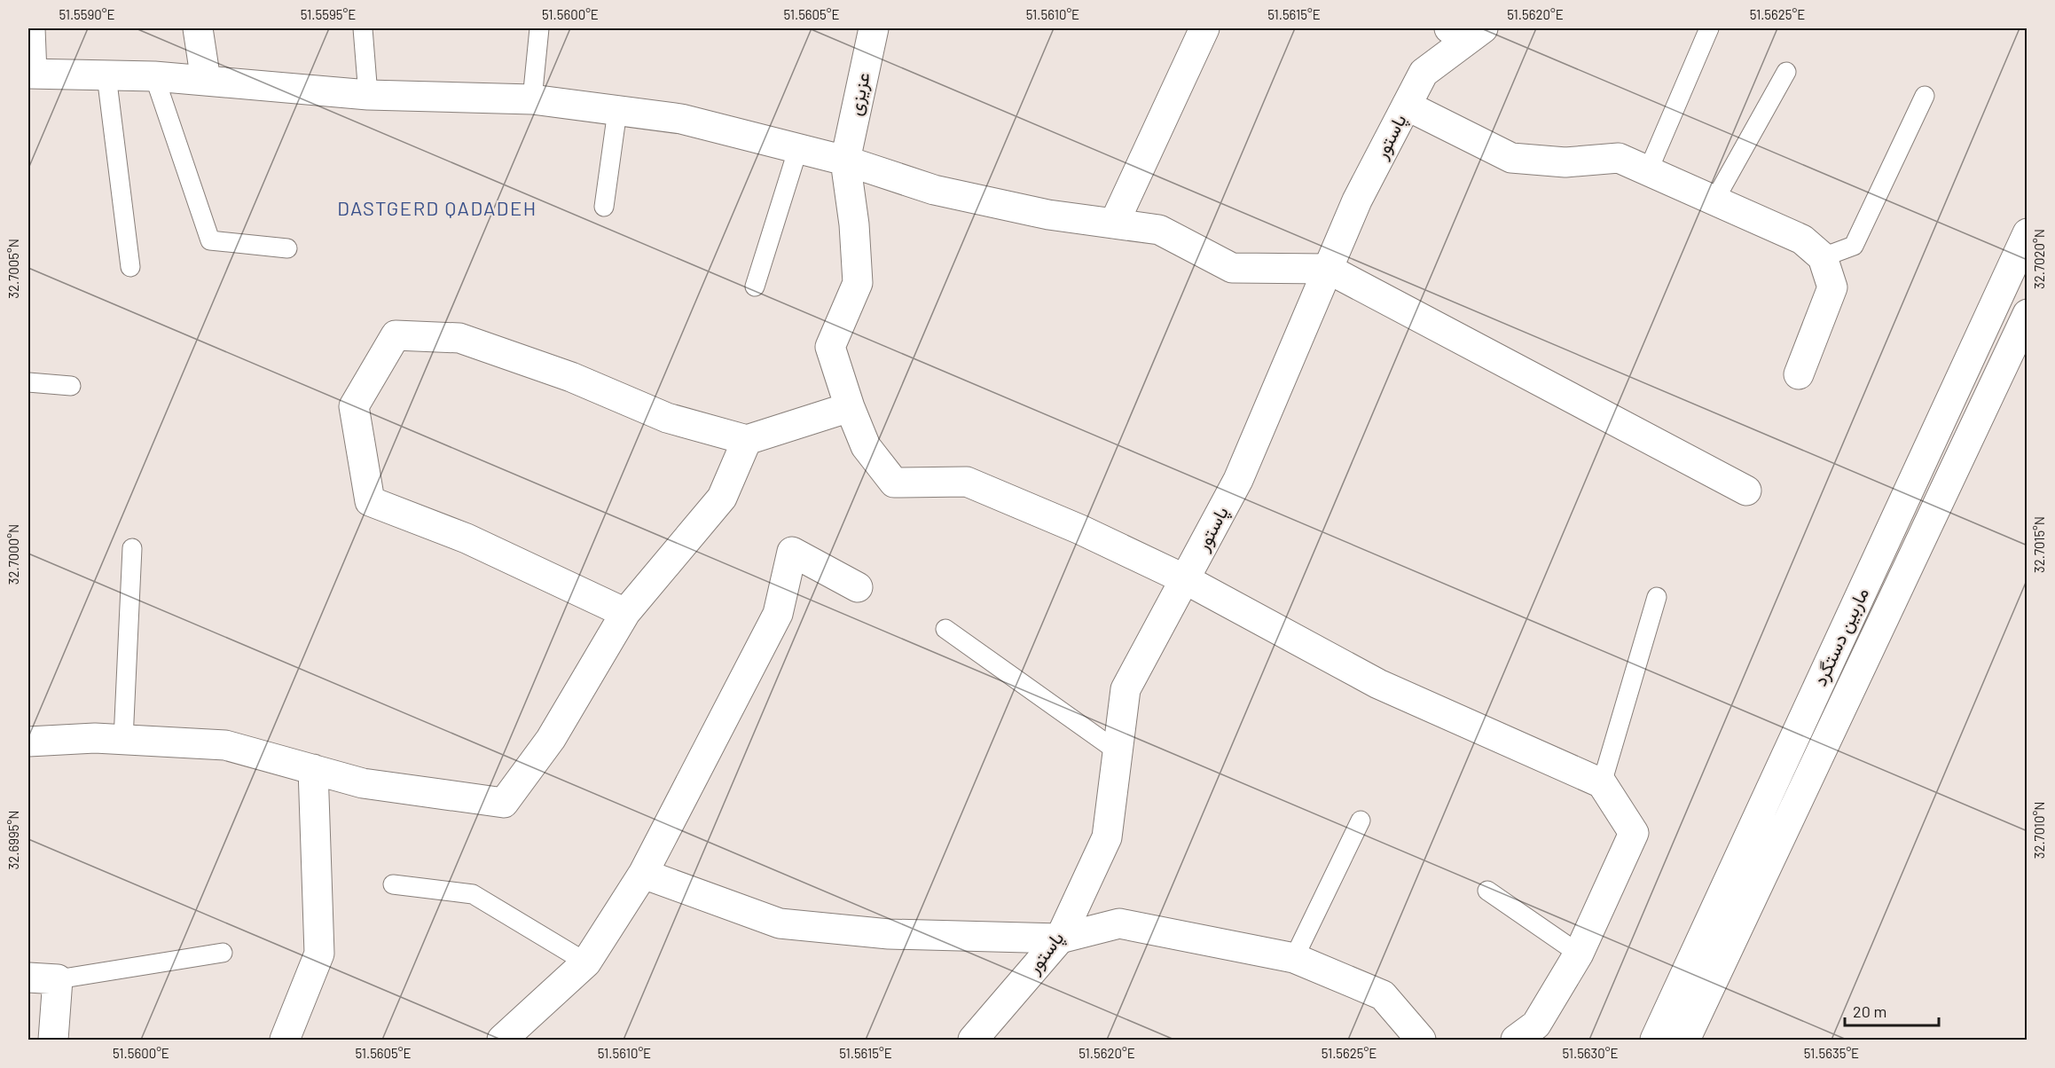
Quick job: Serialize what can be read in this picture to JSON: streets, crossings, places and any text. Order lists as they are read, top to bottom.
{
  "streets": {
    "street": ["عزیزی", "پاستور", "ماربین دستگرد"]
  },
  "districts": ["DASTGERD QADADEH"],
  "scale_bar": "20 m",
  "coordinates": [
    "51.5590°E",
    "51.5595°E",
    "51.5600°E",
    "51.5605°E",
    "51.5610°E",
    "51.5615°E",
    "51.5620°E",
    "51.5625°E",
    "32.7020°N",
    "32.7005°N",
    "32.7015°N",
    "32.7000°N",
    "32.7010°N",
    "32.6995°N",
    "51.5630°E",
    "51.5635°E"
  ]
}
